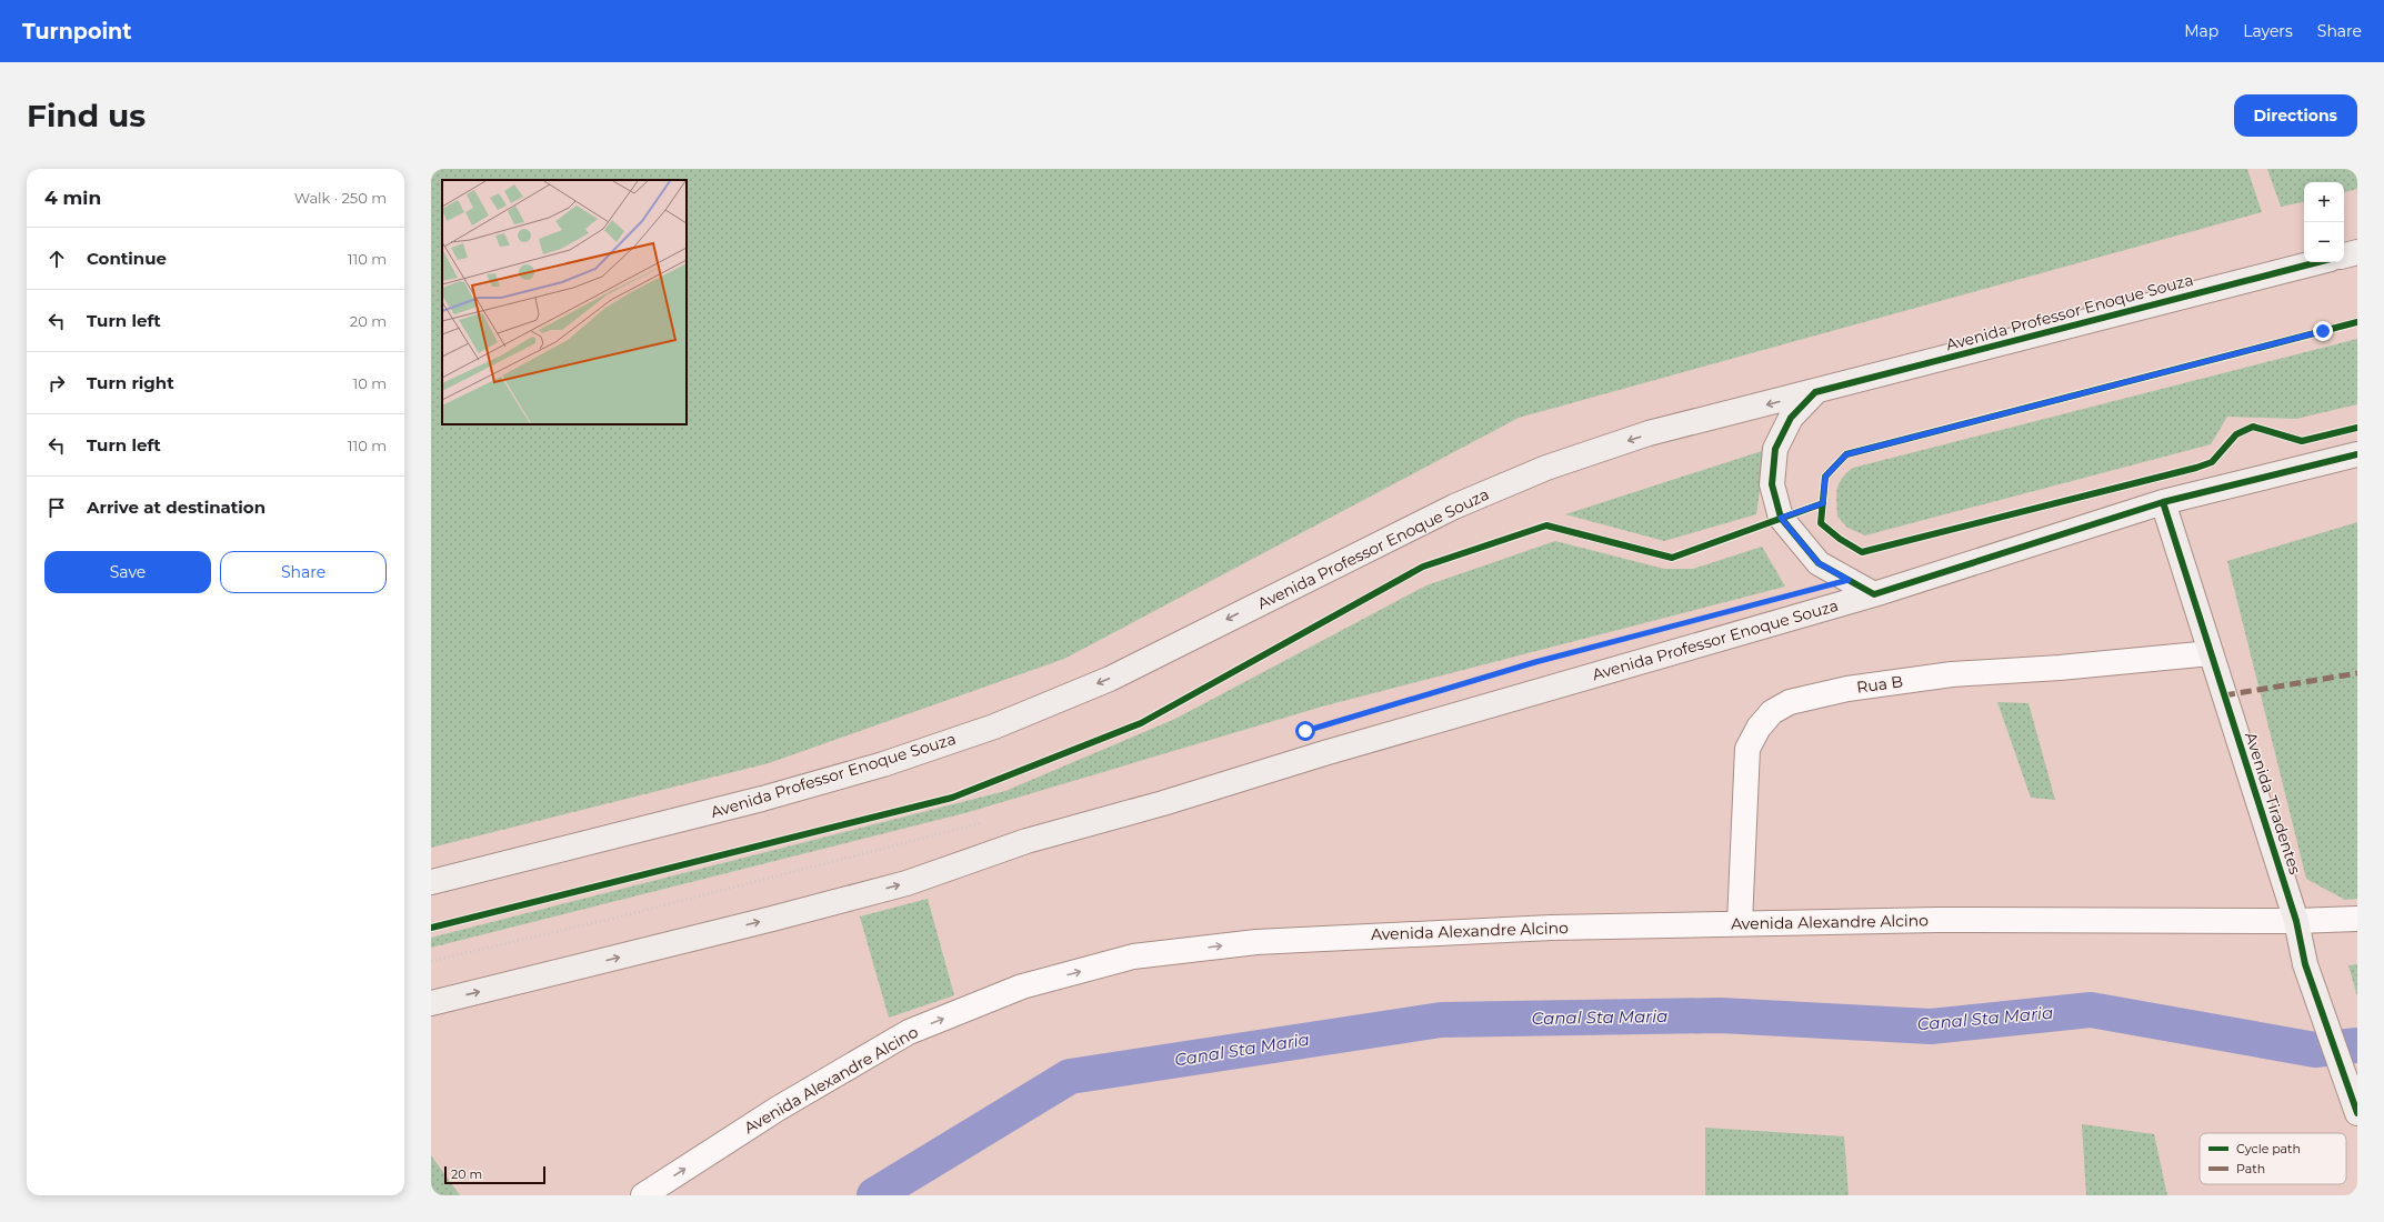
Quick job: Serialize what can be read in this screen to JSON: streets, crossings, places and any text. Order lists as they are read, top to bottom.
{
  "streets": {
    "main road": ["Avenida Professor Enoque Souza", "Avenida Tiradentes"],
    "street": ["Rua B", "Avenida Alexandre Alcino"]
  },
  "crossings": [
    ["Avenida Professor Enoque Souza", "Avenida Tiradentes"],
    ["Rua B", "Avenida Tiradentes"],
    ["Rua B", "Avenida Alexandre Alcino"],
    ["Avenida Tiradentes", "Avenida Alexandre Alcino"]
  ],
  "one_way": ["Avenida Alexandre Alcino"],
  "water": ["Canal Sta Maria"],
  "legend": ["Cycle path", "Path"],
  "scale_bar": "20 m",
  "page": {
    "header": "Turnpoint",
    "nav": ["Map", "Layers", "Share"],
    "buttons": [
      "Directions",
      ["Save", "Share"]
    ],
    "title": "Find us",
    "heading": ["4 min", "Walk · 250 m"],
    "map_buttons": ["+", "−"],
    "list": [
      ["Continue", "110 m"],
      ["Turn left", "20 m"],
      ["Turn right", "10 m"],
      ["Turn left", "110 m"],
      "Arrive at destination"
    ],
    "scale": "20 m"
  }
}
